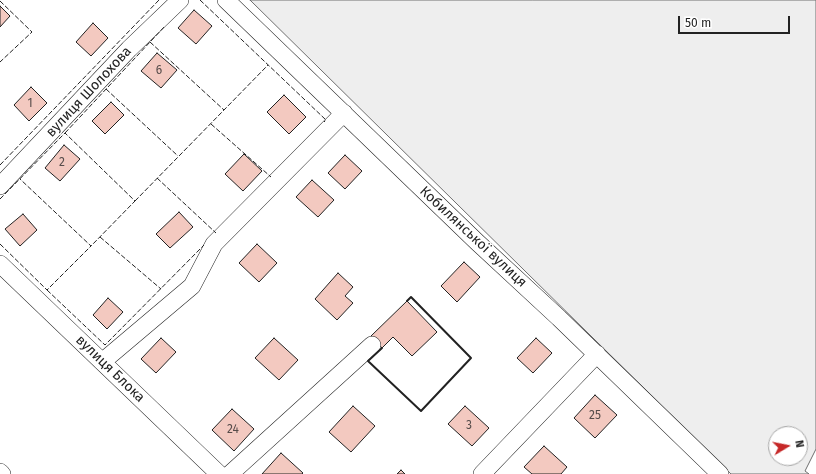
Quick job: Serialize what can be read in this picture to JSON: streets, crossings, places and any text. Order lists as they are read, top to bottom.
{
  "streets": {
    "street": ["вулиця Шолохова", "Кобилянської вулиця", "вулиця Блока"]
  },
  "house_numbers": [
    "6",
    "1",
    "2",
    "25",
    "3",
    "24"
  ],
  "scale_bar": "50 m",
  "north": "right"
}
